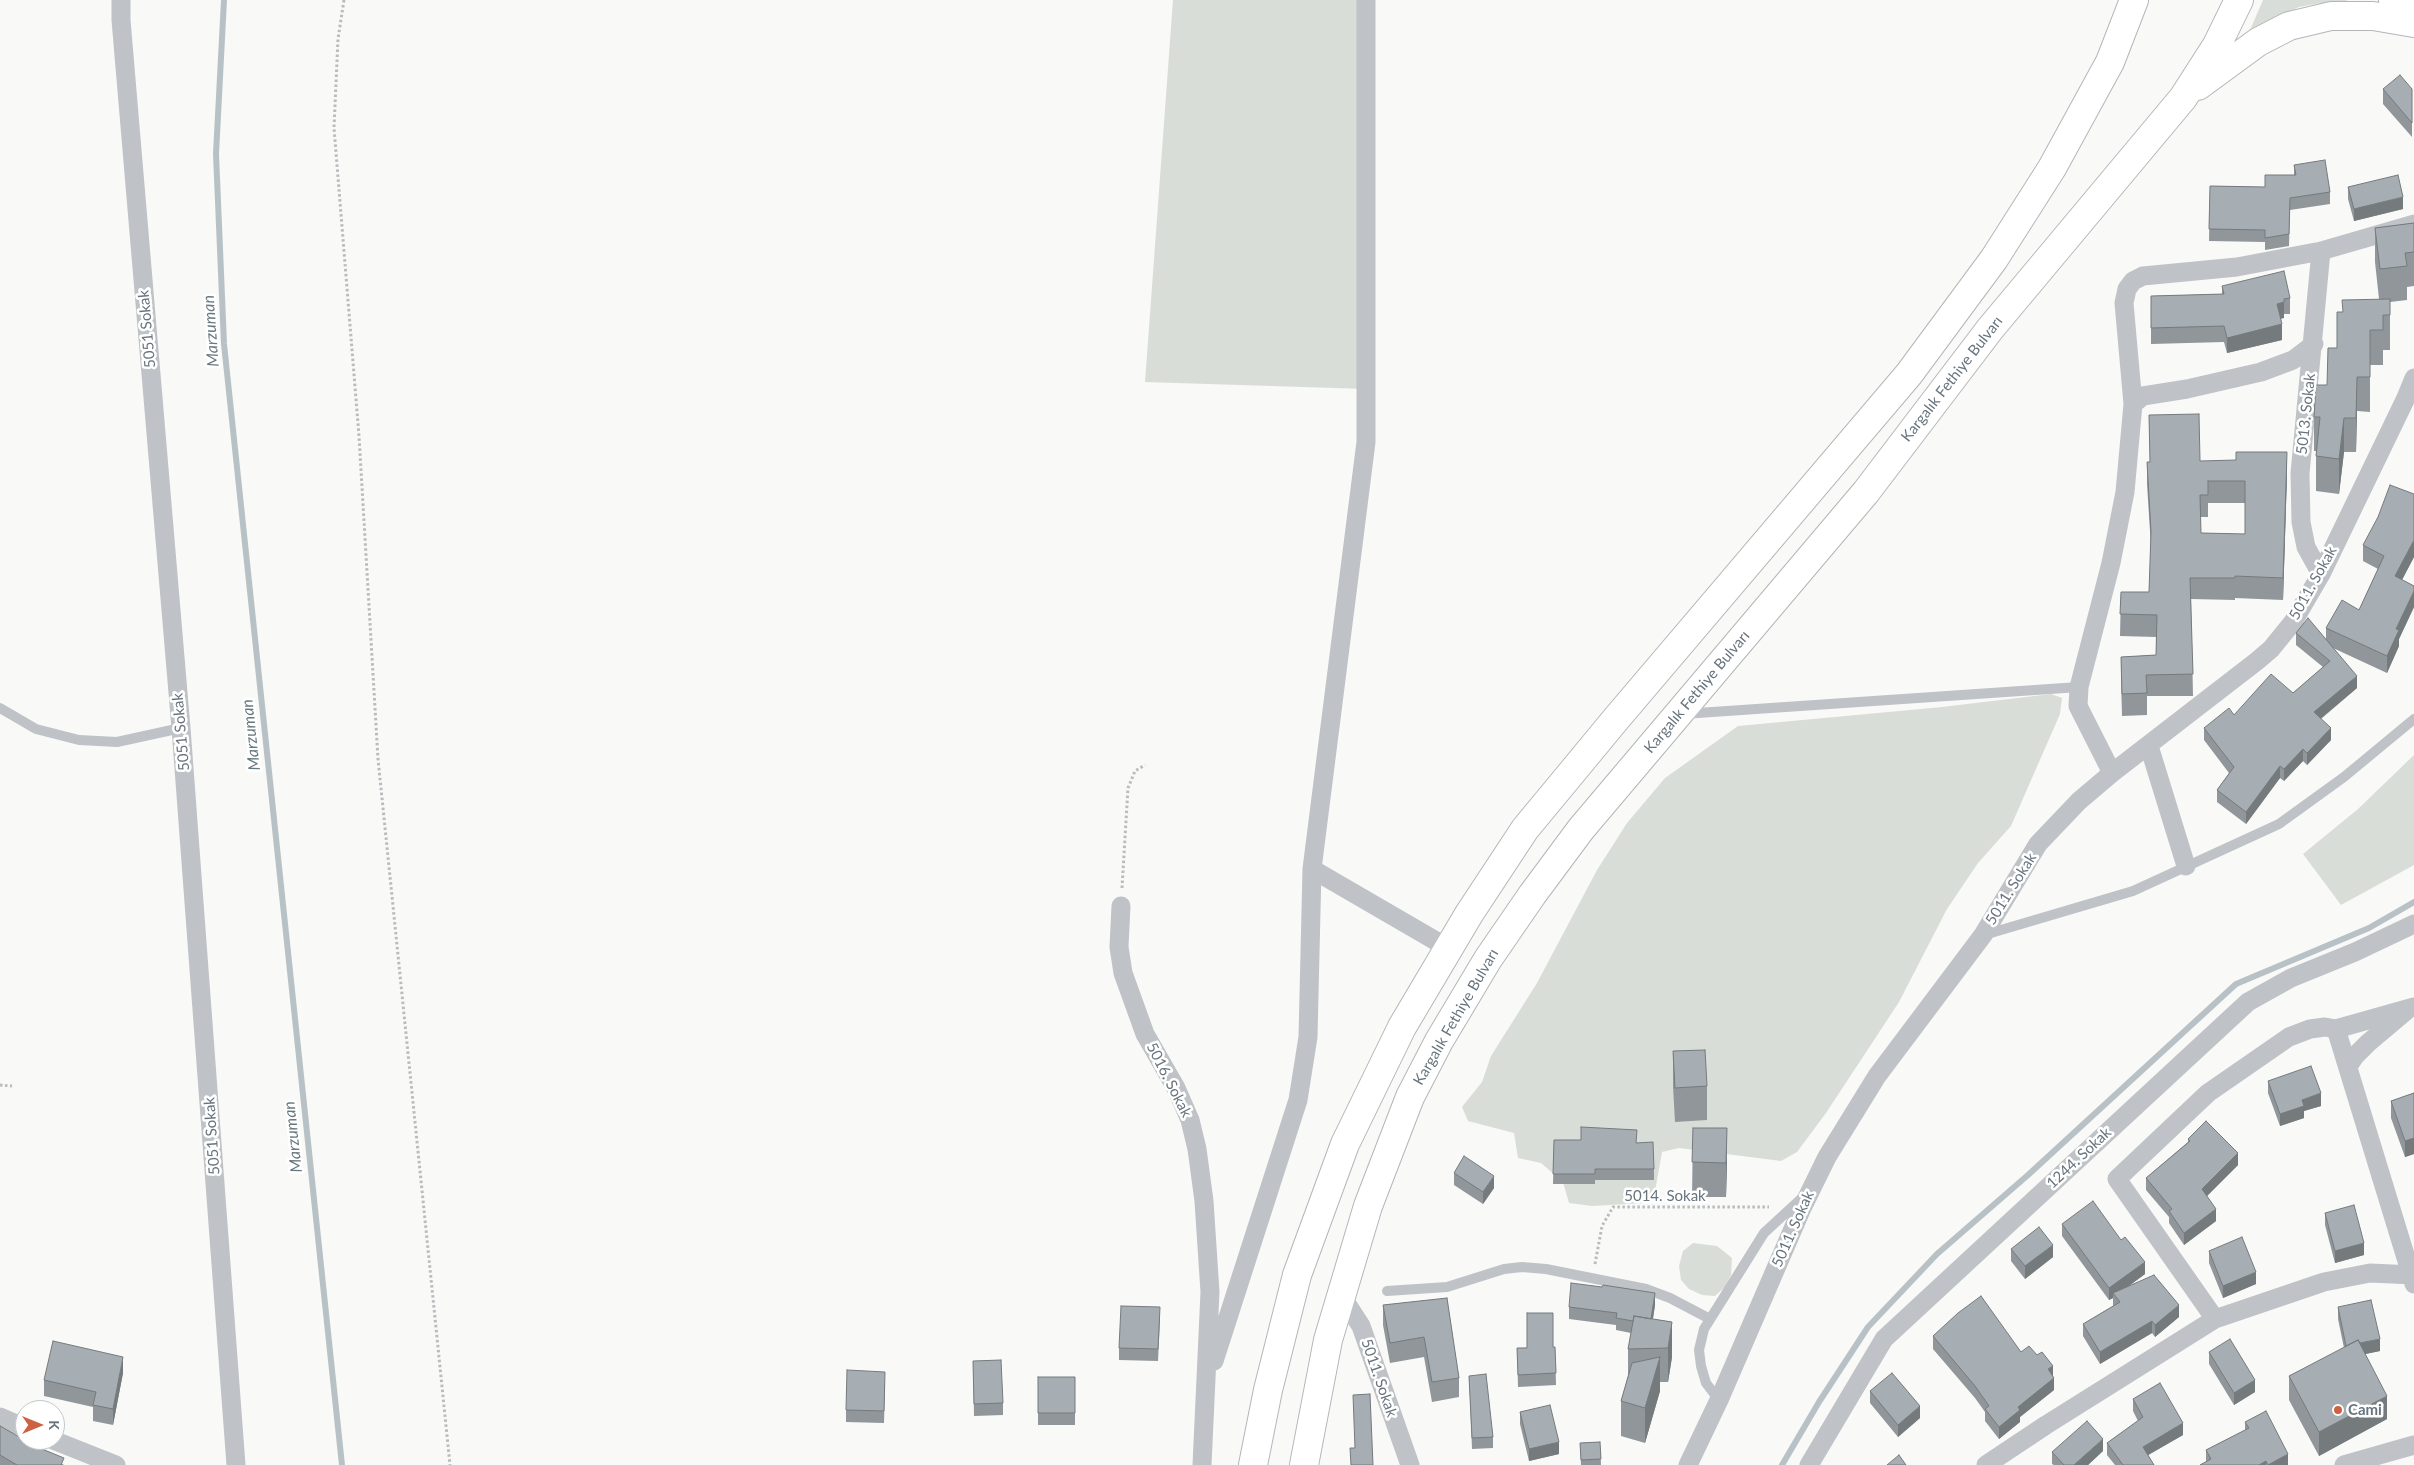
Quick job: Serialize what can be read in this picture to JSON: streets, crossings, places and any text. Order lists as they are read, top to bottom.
{
  "streets": {
    "main road": ["Kargalık Fethiye Bulvarı"],
    "street": [
      "5051 Sokak",
      "5013. Sokak",
      "5011. Sokak",
      "5016. Sokak",
      "1244. Sokak"
    ],
    "path": ["5014. Sokak"]
  },
  "crossings": [
    ["Kargalık Fethiye Bulvarı", "5011. Sokak"],
    ["5013. Sokak", "5011. Sokak"]
  ],
  "water": ["Marzuman"],
  "places": ["Cami"],
  "north": "right"
}
